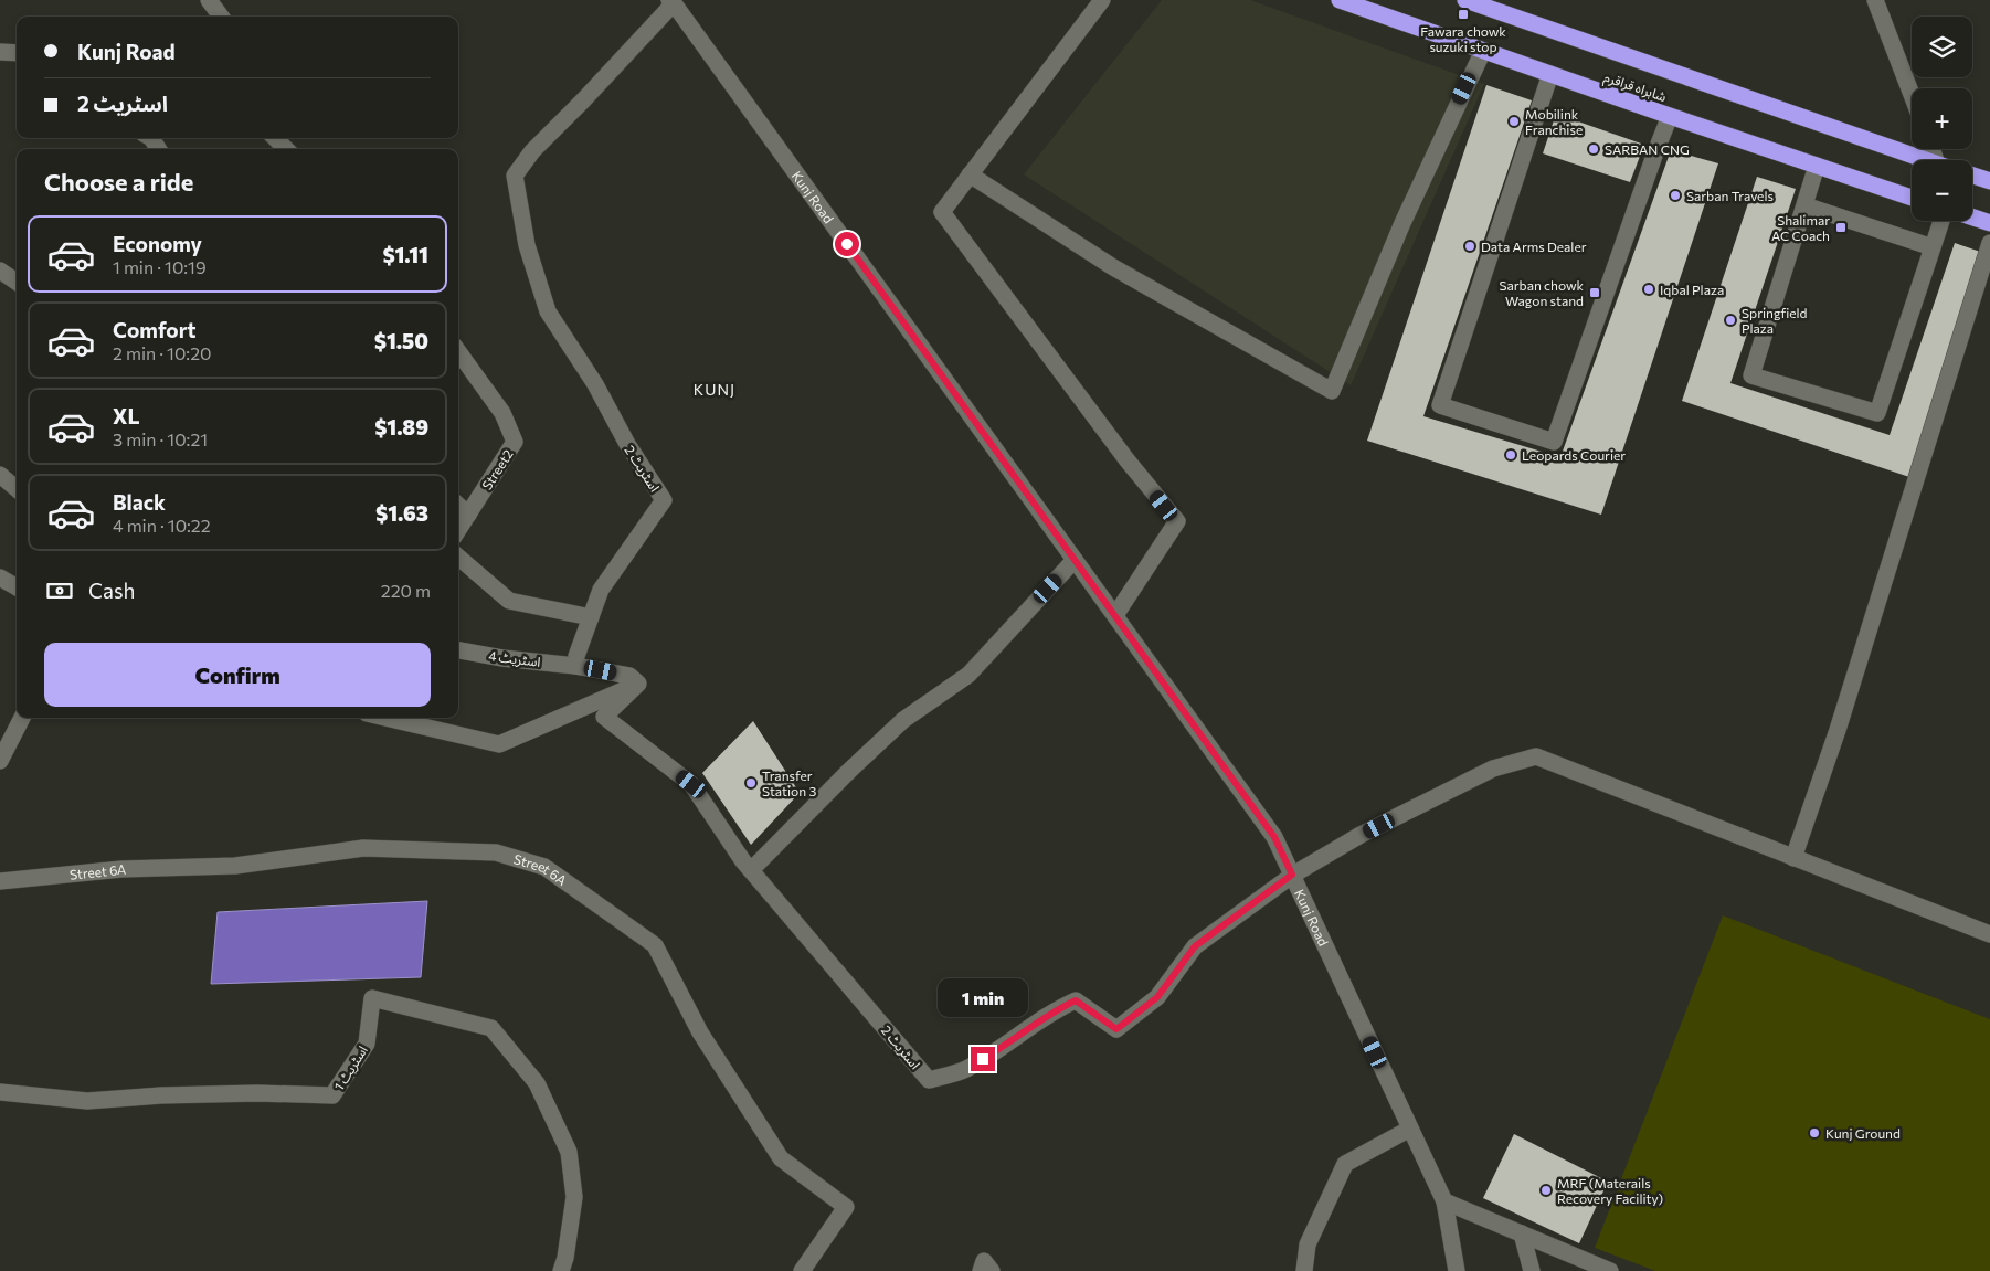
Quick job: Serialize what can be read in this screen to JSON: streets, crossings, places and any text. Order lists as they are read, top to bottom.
{
  "streets": {
    "highway": ["شاہراہ قراقرم"],
    "street": [
      "Kunj Road",
      "اسٹریٹ 2",
      "Street2",
      "اسٹریٹ 4",
      "Street 6A",
      "اسٹریٹ 1"
    ]
  },
  "crossings": [
    ["Kunj Road", "اسٹریٹ 2"],
    ["اسٹریٹ 2", "اسٹریٹ 4"]
  ],
  "districts": ["KUNJ"],
  "places": {
    "transit": ["Fawara chowk suzuki stop", "Shalimar AC Coach", "Sarban chowk Wagon stand"],
    "other": [
      "Mobilink Franchise",
      "SARBAN CNG",
      "Sarban Travels",
      "Data Arms Dealer",
      "Iqbal Plaza",
      "Springfield Plaza",
      "Leopards Courier",
      "Transfer Station 3",
      "Kunj Ground",
      "MRF (Materails Recovery Facility)"
    ]
  },
  "page": {
    "map_buttons": ["+", "−"],
    "banner": ["Kunj Road", "اسٹریٹ 2"],
    "heading": "Choose a ride",
    "list": [
      {
        "name": "Economy",
        "note": "1 min · 10:19",
        "value": "$1.11"
      },
      {
        "name": "Comfort",
        "note": "2 min · 10:20",
        "value": "$1.50"
      },
      {
        "name": "XL",
        "note": "3 min · 10:21",
        "value": "$1.89"
      },
      {
        "name": "Black",
        "note": "4 min · 10:22",
        "value": "$1.63"
      }
    ],
    "pay": ["Cash", "220 m"],
    "buttons": "Confirm",
    "bubble": "1 min"
  }
}
